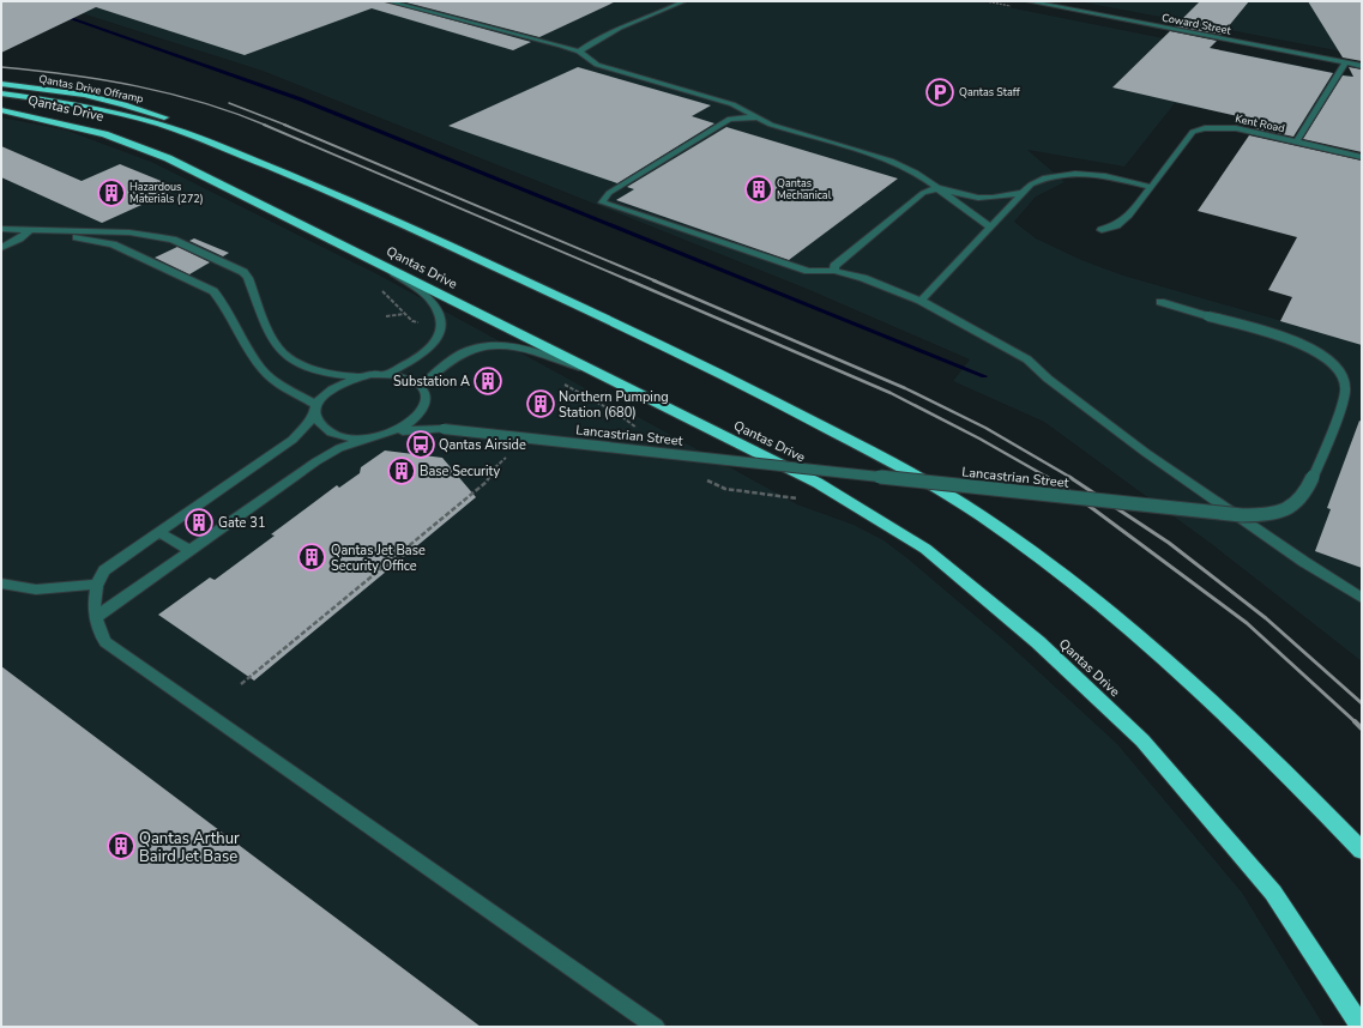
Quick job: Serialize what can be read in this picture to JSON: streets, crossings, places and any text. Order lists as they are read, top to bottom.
{
  "streets": {
    "highway": ["Qantas Drive Offramp", "Qantas Drive"],
    "street": ["Coward Street", "Kent Road", "Lancastrian Street"]
  },
  "crossings": [
    ["Qantas Drive Offramp", "Qantas Drive"]
  ],
  "places": {
    "parking": ["Qantas Staff"],
    "building": [
      "Qantas Mechanical",
      "Hazardous Materials (272)",
      "Substation A",
      "Northern Pumping Station (680)",
      "Base Security",
      "Gate 31",
      "Qantas Jet Base Security Office",
      "Qantas Arthur Baird Jet Base"
    ],
    "bus stop": ["Qantas Airside"]
  }
}
